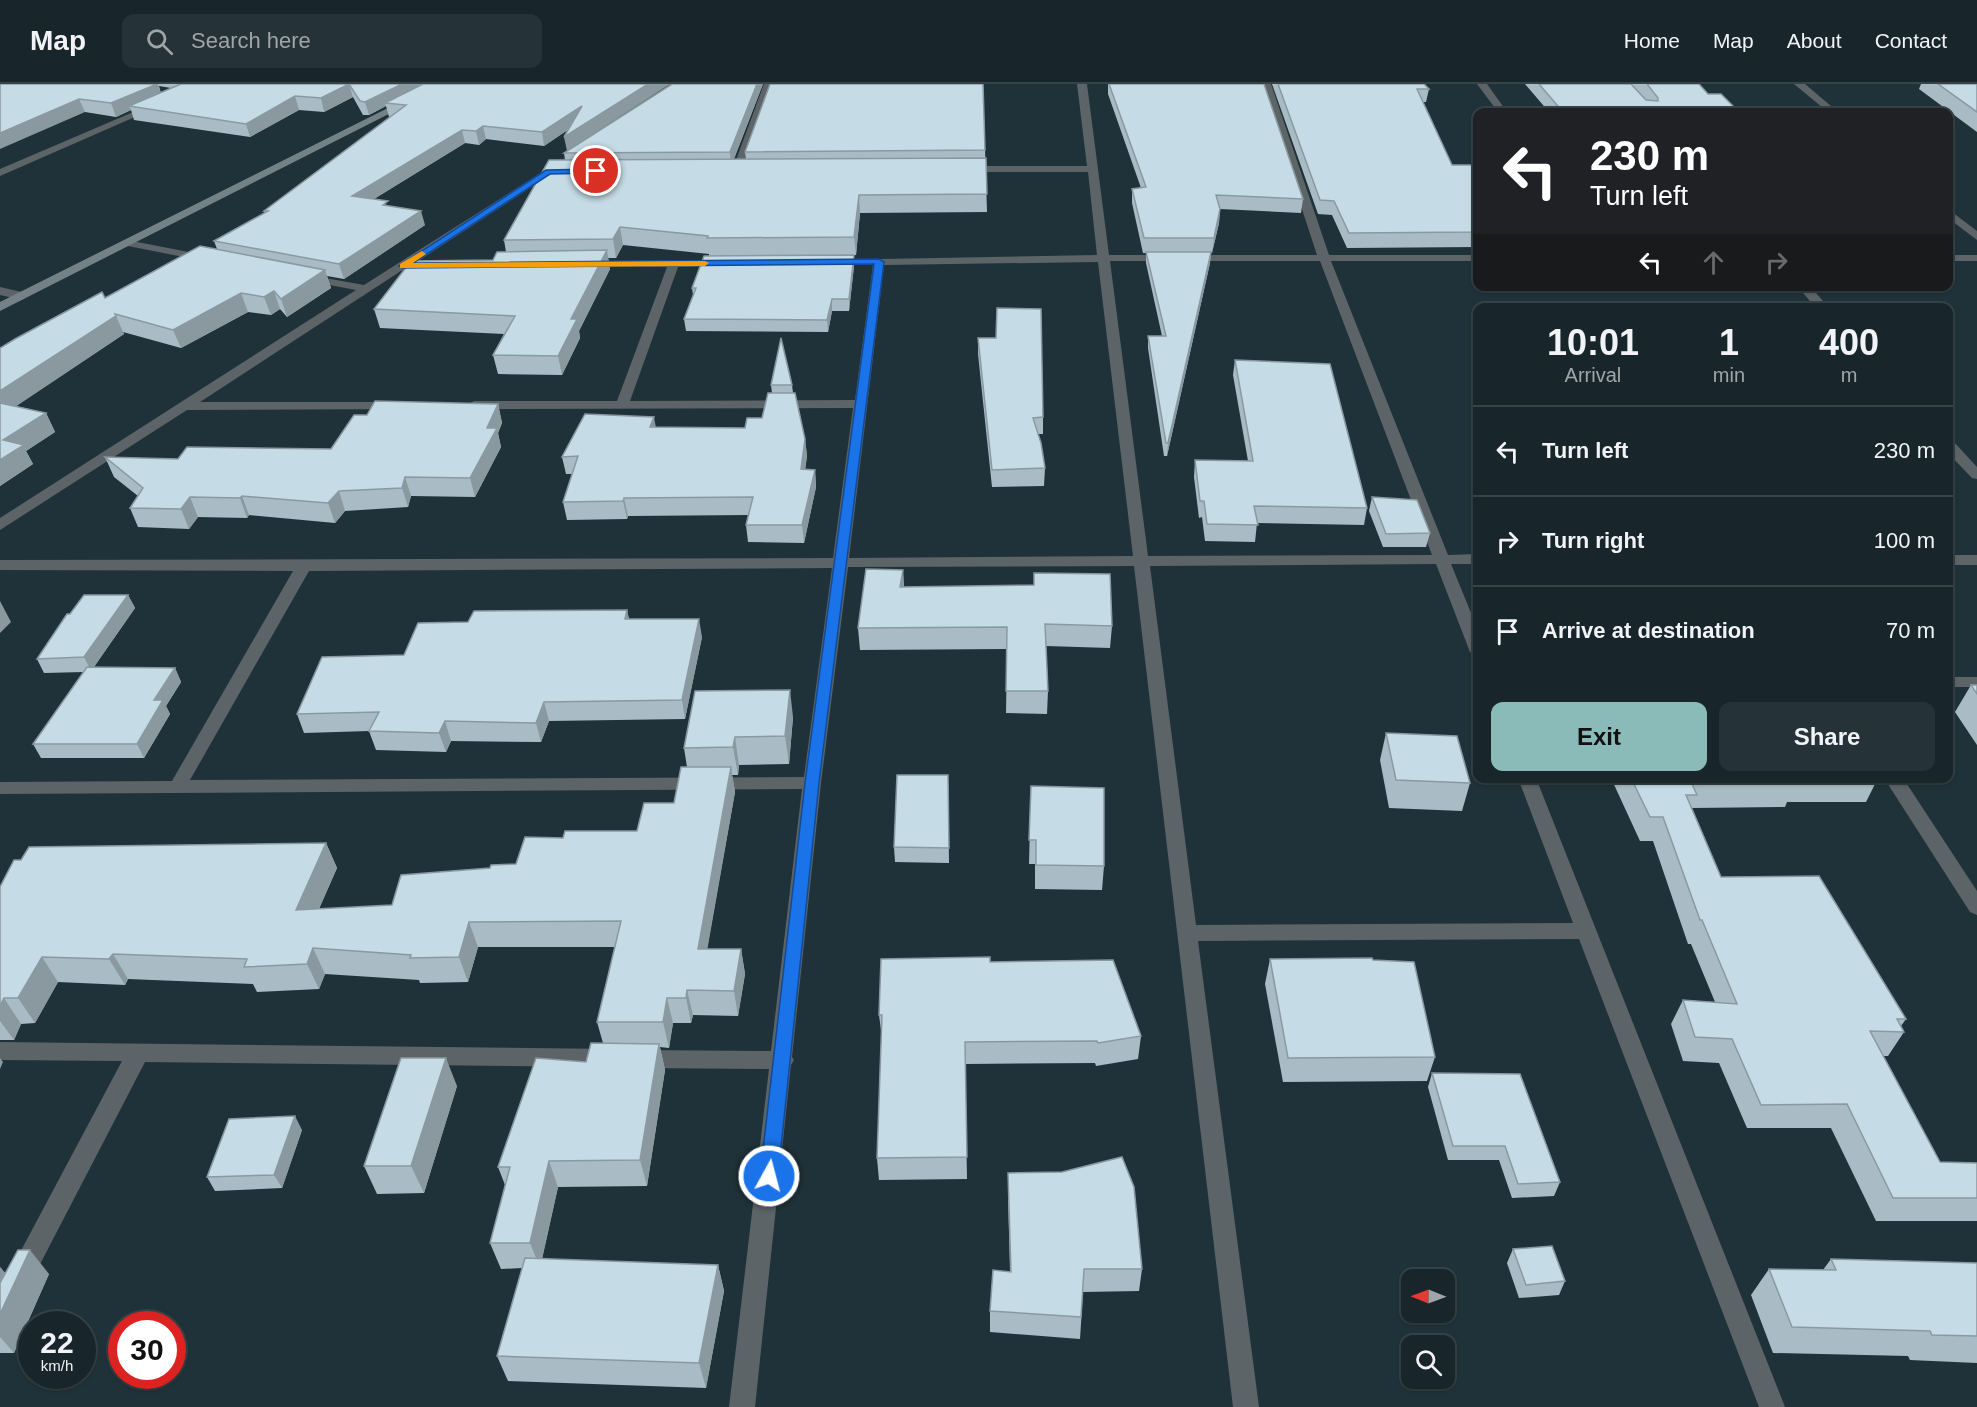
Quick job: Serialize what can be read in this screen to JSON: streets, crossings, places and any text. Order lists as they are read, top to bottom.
{
  "north": "left",
  "page": {
    "header": "Map",
    "search": "Search here",
    "nav": [
      "Home",
      "Map",
      "About",
      "Contact"
    ],
    "turn": ["230 m", "Turn left"],
    "eta": [
      "10:01",
      "Arrival",
      "1",
      "min",
      "400",
      "m"
    ],
    "list": [
      {
        "name": "Turn left",
        "value": "230 m"
      },
      {
        "name": "Turn right",
        "value": "100 m"
      },
      {
        "name": "Arrive at destination",
        "value": "70 m"
      }
    ],
    "buttons": ["Exit", "Share"],
    "speed": "22 km/h",
    "limit": "30"
  }
}
